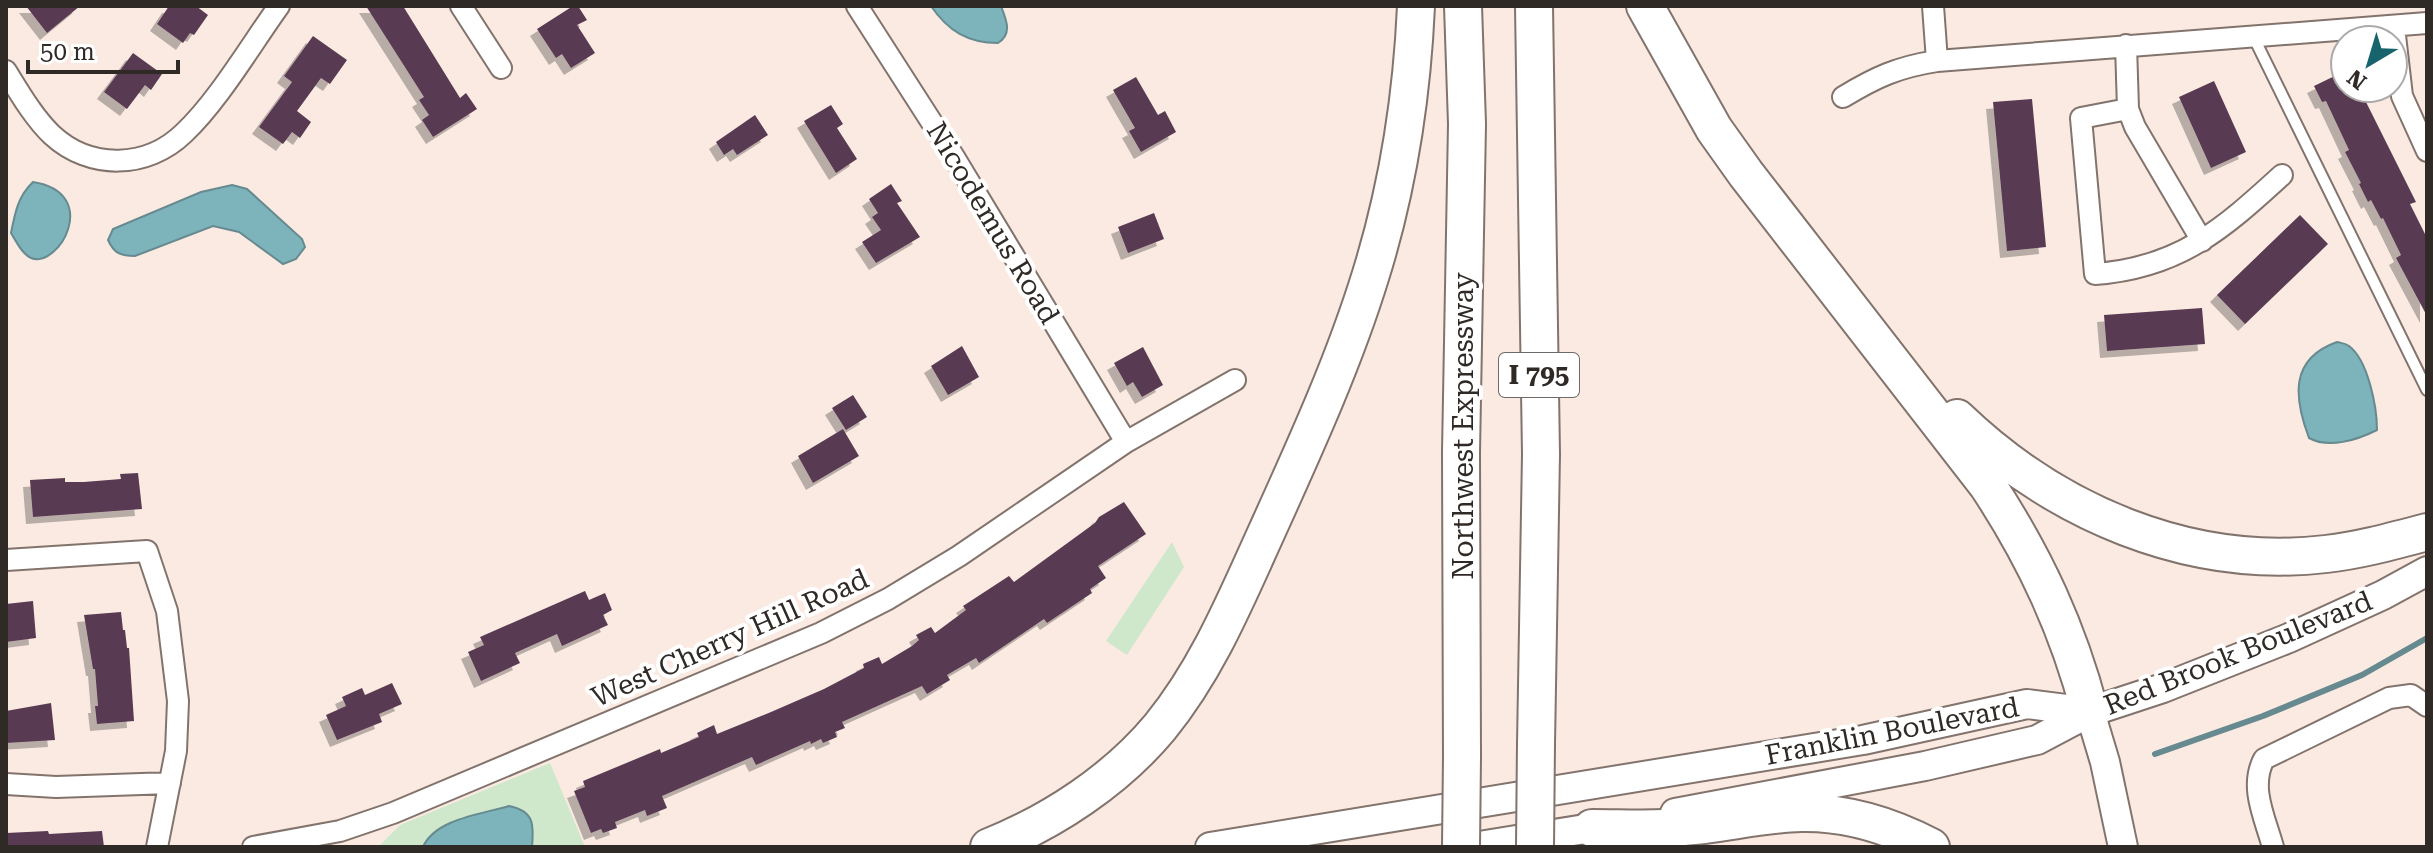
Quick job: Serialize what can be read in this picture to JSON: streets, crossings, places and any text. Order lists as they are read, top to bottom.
{
  "streets": {
    "highway": ["I 795", "Northwest Expressway"],
    "main road": ["Red Brook Boulevard", "Franklin Boulevard"],
    "street": ["Nicodemus Road", "West Cherry Hill Road"]
  },
  "crossings": [
    ["Nicodemus Road", "West Cherry Hill Road"],
    ["Red Brook Boulevard", "Franklin Boulevard"]
  ],
  "scale_bar": "50 m",
  "north": "bottom left"
}
